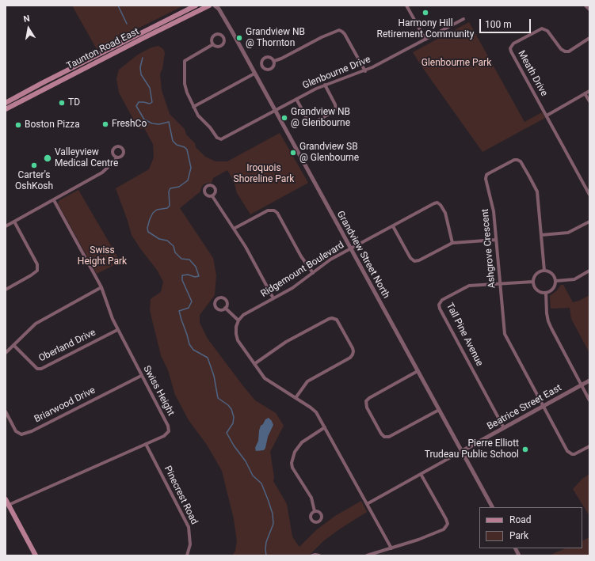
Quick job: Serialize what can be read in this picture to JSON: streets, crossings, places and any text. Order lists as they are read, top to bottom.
{
  "streets": {
    "main road": ["Taunton Road East"],
    "street": [
      "Glenbourne Drive",
      "Meath Drive",
      "Ashgrove Crescent",
      "Grandview Street North",
      "Ridgemount Boulevard",
      "Tall Pine Avenue",
      "Oberland Drive",
      "Swiss Height",
      "Briarwood Drive",
      "Beatrice Street East",
      "Pinecrest Road"
    ]
  },
  "crossings": [
    ["Glenbourne Drive", "Grandview Street North"],
    ["Ashgrove Crescent", "Tall Pine Avenue"],
    ["Ashgrove Crescent", "Beatrice Street East"],
    ["Grandview Street North", "Ridgemount Boulevard"],
    ["Grandview Street North", "Beatrice Street East"],
    ["Tall Pine Avenue", "Beatrice Street East"],
    ["Oberland Drive", "Swiss Height"],
    ["Swiss Height", "Briarwood Drive"],
    ["Swiss Height", "Pinecrest Road"]
  ],
  "parks": ["Glenbourne Park", "Iroquois Shoreline Park", "Swiss Height Park"],
  "places": [
    "Harmony Hill Retirement Community",
    "Grandview NB @ Thornton",
    "TD",
    "Grandview NB @ Glenbourne",
    "FreshCo",
    "Boston Pizza",
    "Grandview SB @ Glenbourne",
    "Valleyview Medical Centre",
    "Carter's OshKosh",
    "Pierre Elliott Trudeau Public School"
  ],
  "legend": ["Road", "Park"],
  "scale_bar": "100 m",
  "north": "top"
}
